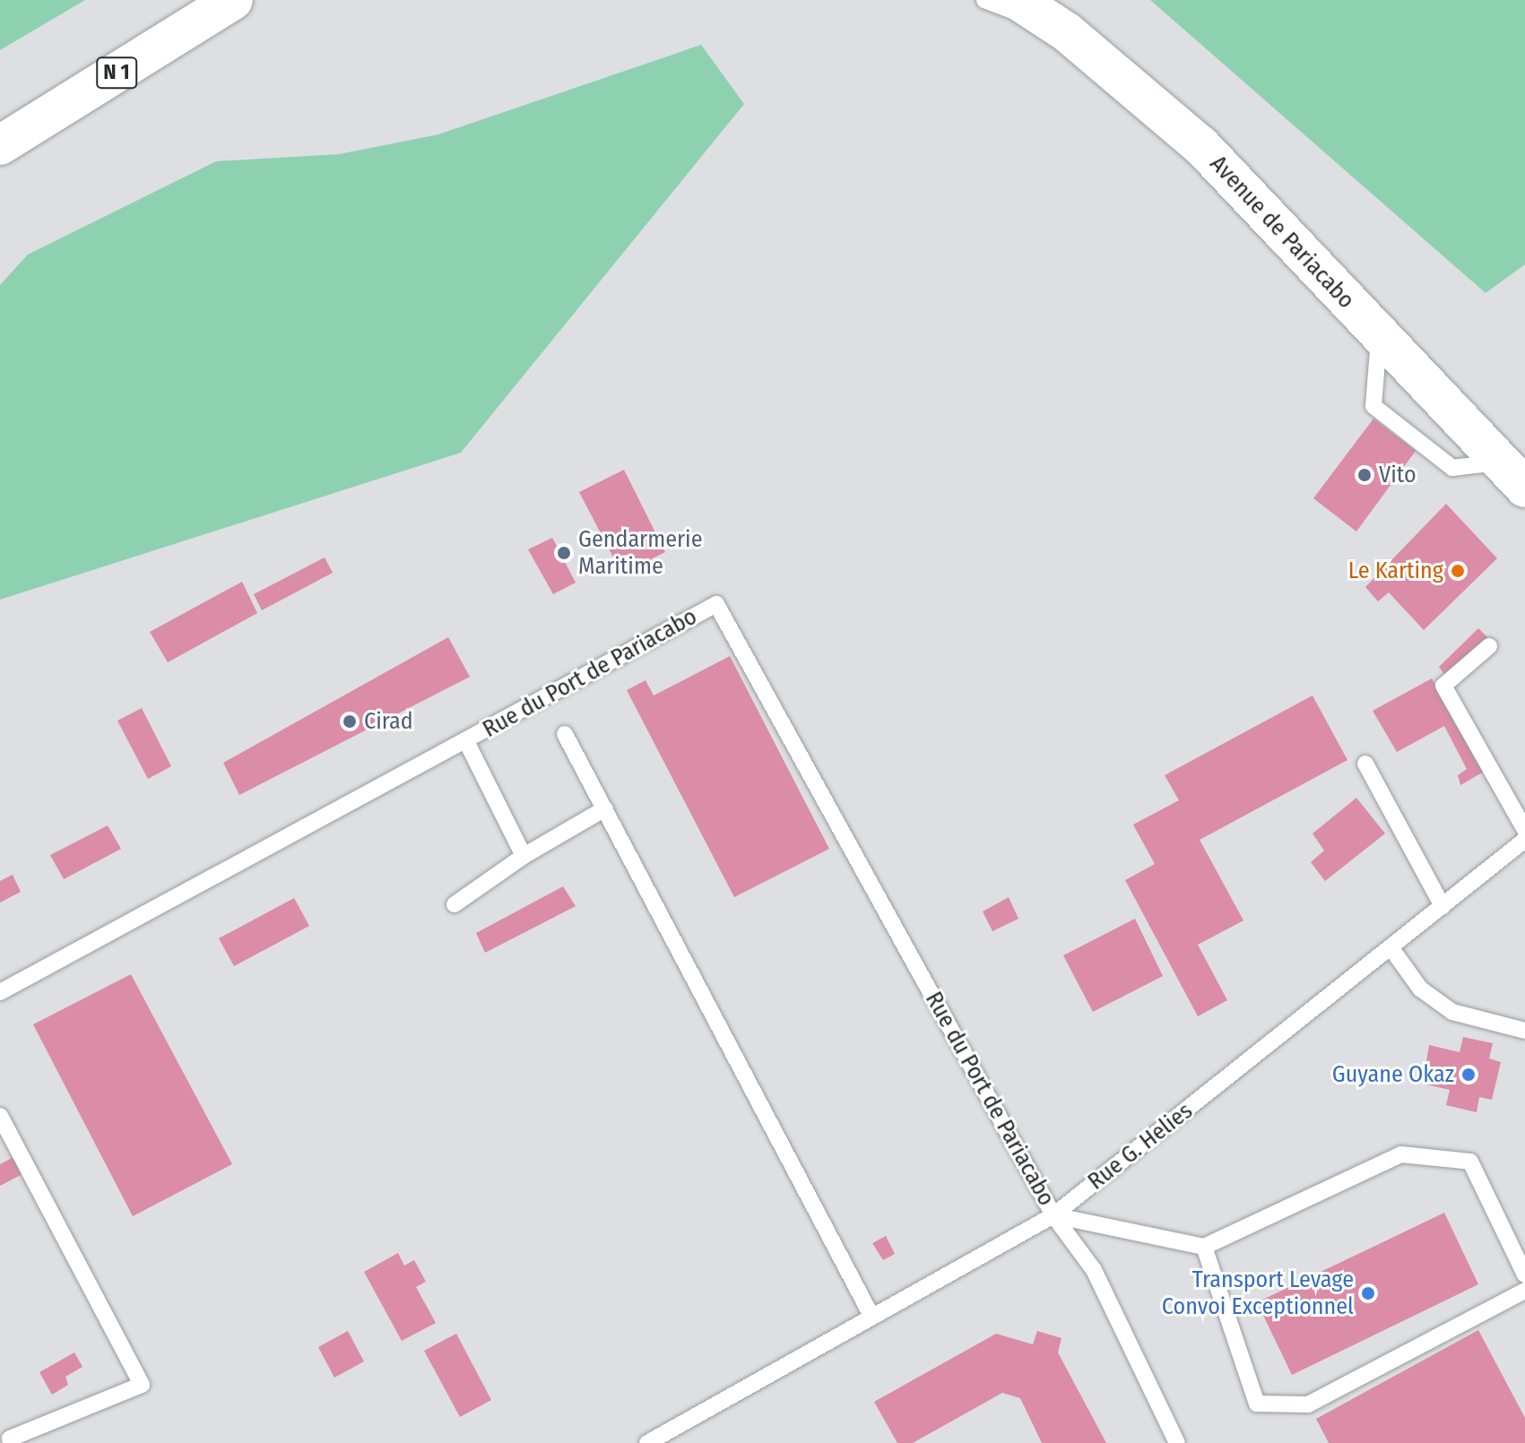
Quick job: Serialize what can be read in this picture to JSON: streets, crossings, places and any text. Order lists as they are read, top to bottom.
{
  "streets": {
    "main road": ["N 1", "Avenue de Pariacabo"],
    "lane": ["Rue du Port de Pariacabo", "Rue G. Helies"]
  },
  "crossings": [
    ["Rue du Port de Pariacabo", "Rue G. Helies"]
  ],
  "places": [
    "Vito",
    "Gendarmerie Maritime",
    "Le Karting",
    "Cirad",
    "Guyane Okaz",
    "Transport Levage Convoi Exceptionnel"
  ]
}
